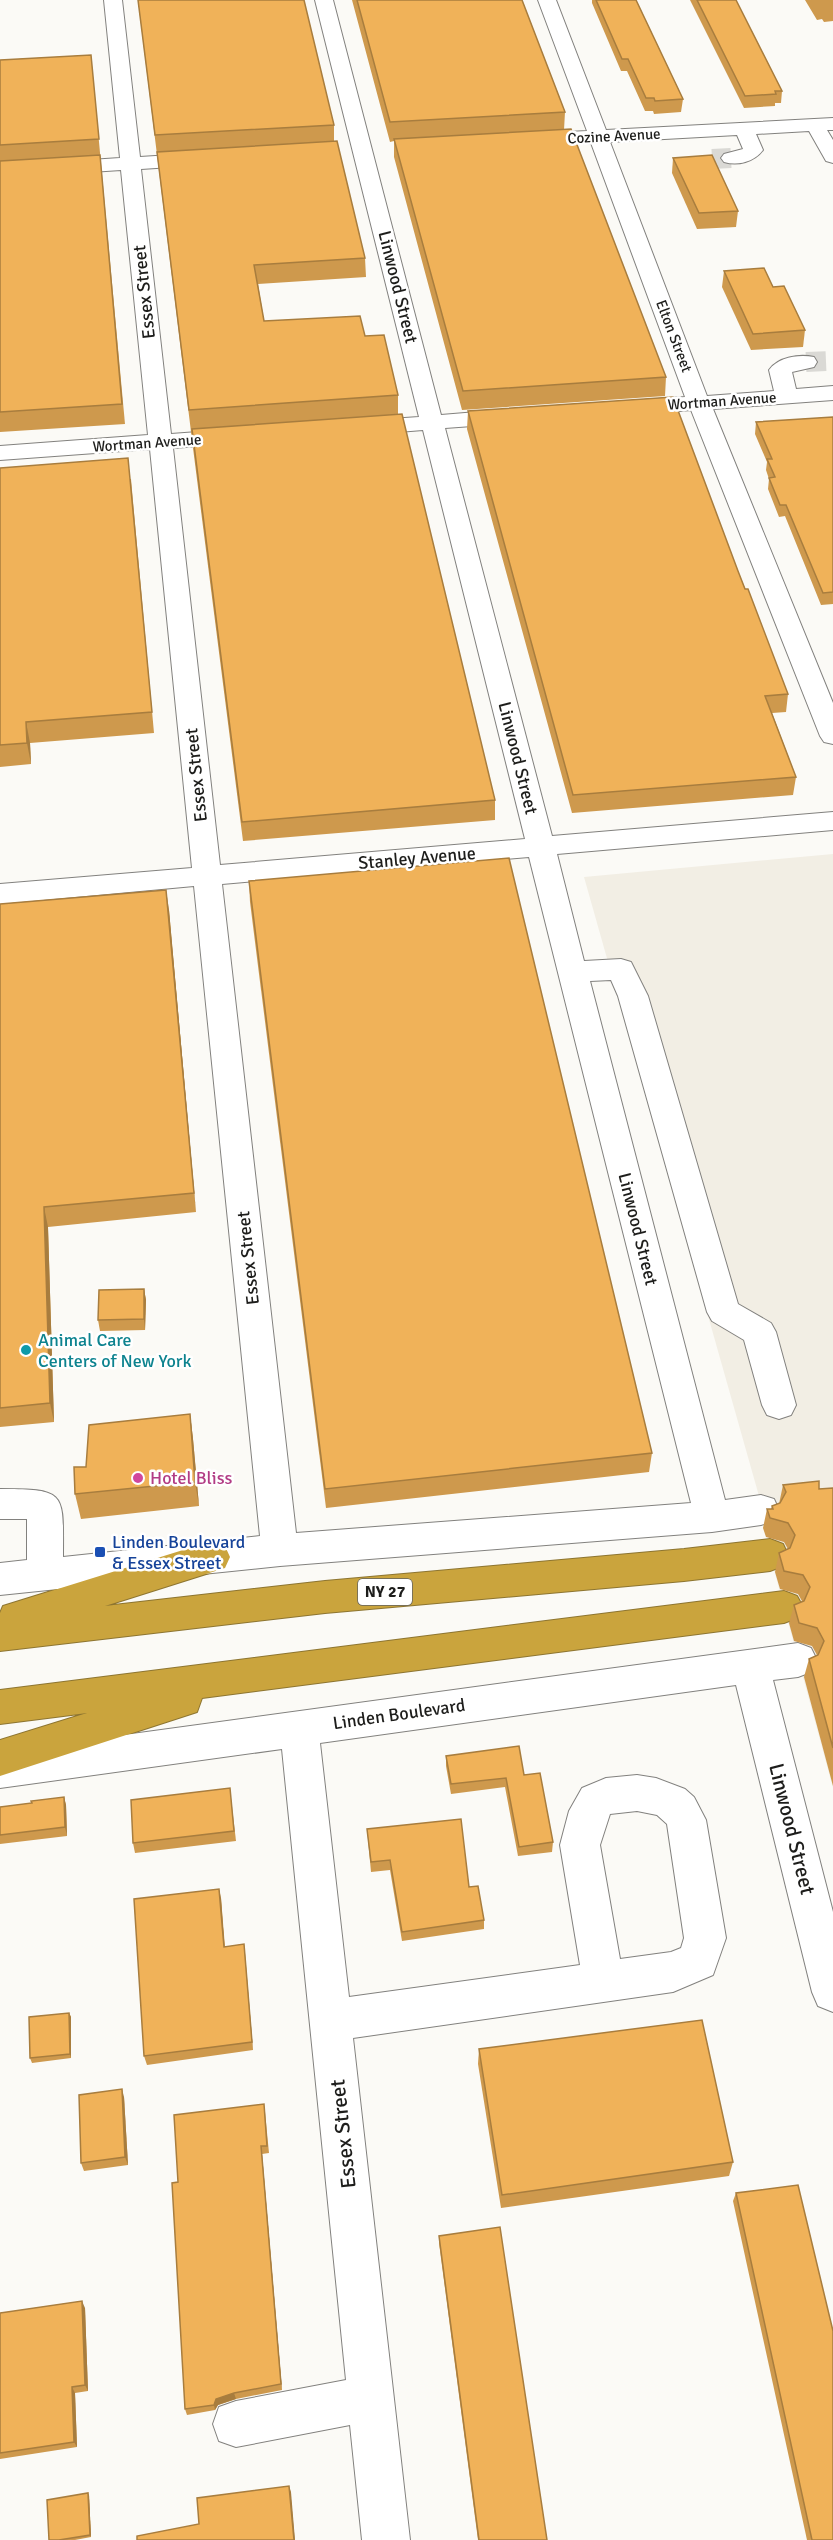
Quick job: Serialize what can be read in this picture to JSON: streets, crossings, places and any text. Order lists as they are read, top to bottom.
{
  "streets": {
    "highway": ["NY 27"],
    "street": [
      "Cozine Avenue",
      "Linwood Street",
      "Essex Street",
      "Elton Street",
      "Wortman Avenue",
      "Stanley Avenue",
      "Linden Boulevard"
    ]
  },
  "crossings": [
    ["Cozine Avenue", "Elton Street"],
    ["Linwood Street", "Stanley Avenue"],
    ["Linwood Street", "Linden Boulevard"],
    ["Essex Street", "Wortman Avenue"],
    ["Essex Street", "Stanley Avenue"],
    ["Essex Street", "Linden Boulevard"],
    ["Elton Street", "Wortman Avenue"]
  ],
  "places": {
    "other": ["Animal Care Centers of New York", "Hotel Bliss"],
    "transit": ["Linden Boulevard & Essex Street"]
  }
}
